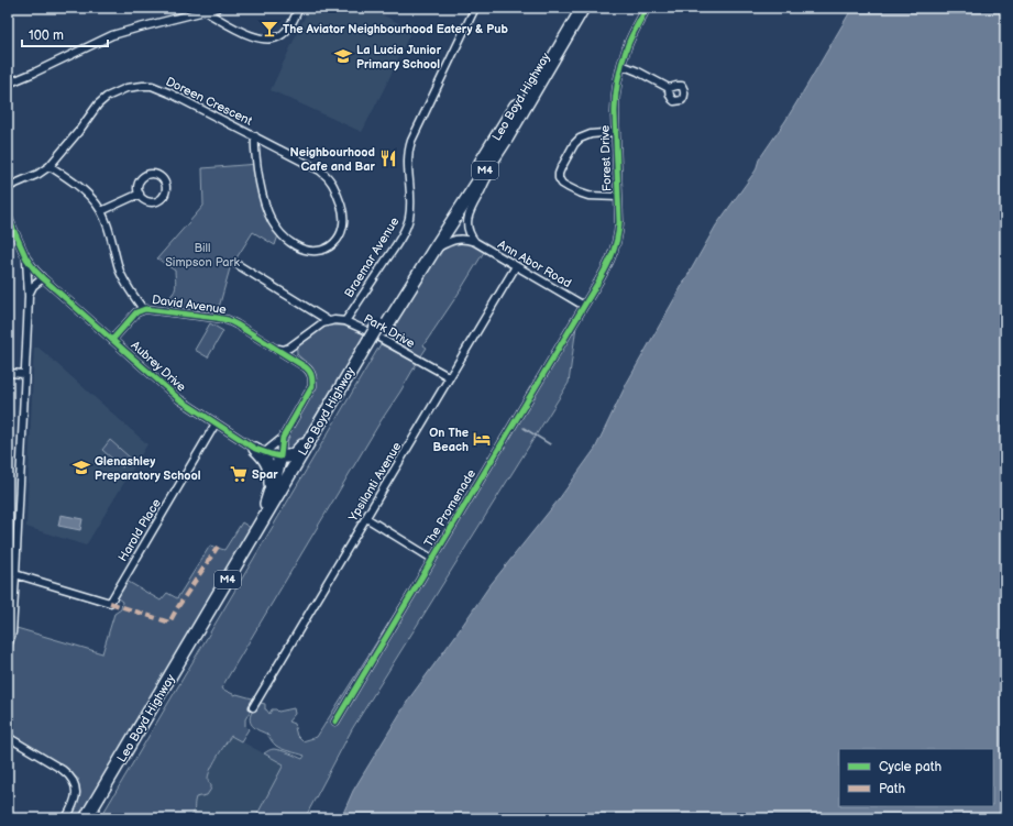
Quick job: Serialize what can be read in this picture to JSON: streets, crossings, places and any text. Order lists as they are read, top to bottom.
{
  "streets": {
    "highway": ["Leo Boyd Highway", "M4"],
    "street": [
      "Doreen Crescent",
      "Forest Drive",
      "Braemar Avenue",
      "Ann Abor Road",
      "David Avenue",
      "Park Drive",
      "Aubrey Drive",
      "Ypsilanti Avenue",
      "The Promenade",
      "Harold Place"
    ]
  },
  "crossings": [
    ["Leo Boyd Highway", "Ann Abor Road"],
    ["Doreen Crescent", "David Avenue"],
    ["Forest Drive", "Ann Abor Road"],
    ["Forest Drive", "The Promenade"],
    ["Braemar Avenue", "Park Drive"],
    ["Ann Abor Road", "Ypsilanti Avenue"],
    ["Ann Abor Road", "The Promenade"],
    ["David Avenue", "Aubrey Drive"],
    ["Park Drive", "Ypsilanti Avenue"],
    ["Aubrey Drive", "Harold Place"]
  ],
  "parks": ["Bill Simpson Park"],
  "places": {
    "bar": ["The Aviator Neighbourhood Eatery & Pub"],
    "school or university": ["La Lucia Junior Primary School", "Glenashley Preparatory School"],
    "restaurant": ["Neighbourhood Cafe and Bar"],
    "hotel": ["On The Beach"],
    "supermarket": ["Spar"]
  },
  "legend": ["Cycle path", "Path"],
  "scale_bar": "100 m"
}
